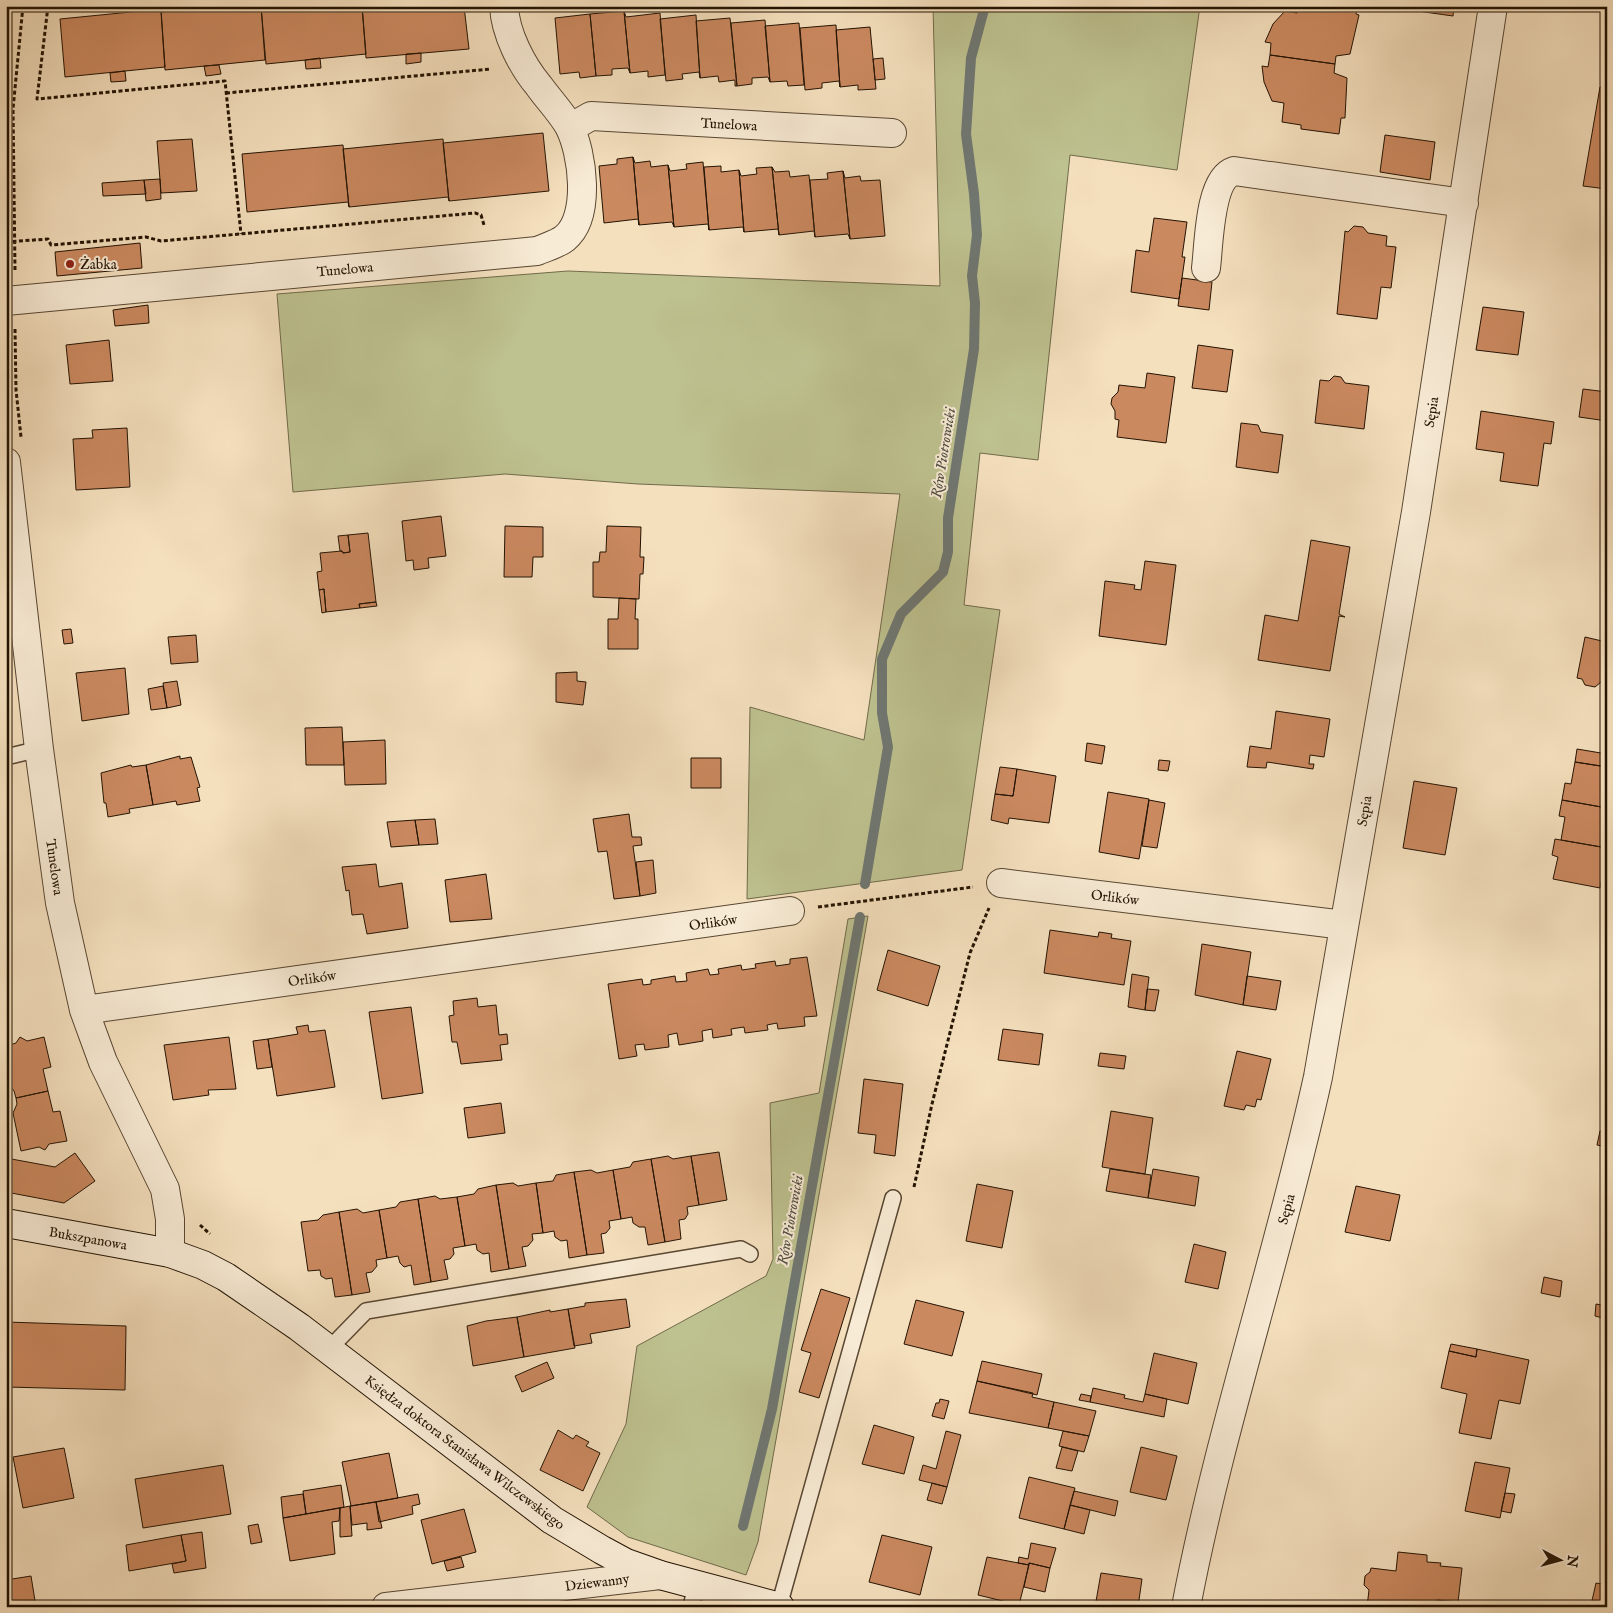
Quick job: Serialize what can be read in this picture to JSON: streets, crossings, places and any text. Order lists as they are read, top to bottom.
{
  "streets": {
    "street": [
      "Tunelowa",
      "Sępia",
      "Orlików",
      "Bukszpanowa",
      "Księdza doktora Stanisława Wilczewskiego",
      "Dziewanny"
    ]
  },
  "crossings": [
    ["Tunelowa", "Orlików"],
    ["Tunelowa", "Bukszpanowa"],
    ["Tunelowa", "Księdza doktora Stanisława Wilczewskiego"],
    ["Sępia", "Orlików"],
    ["Bukszpanowa", "Księdza doktora Stanisława Wilczewskiego"],
    ["Księdza doktora Stanisława Wilczewskiego", "Dziewanny"]
  ],
  "water": ["Rów Piotrowicki"],
  "places": ["Żabka"],
  "north": "right"
}
